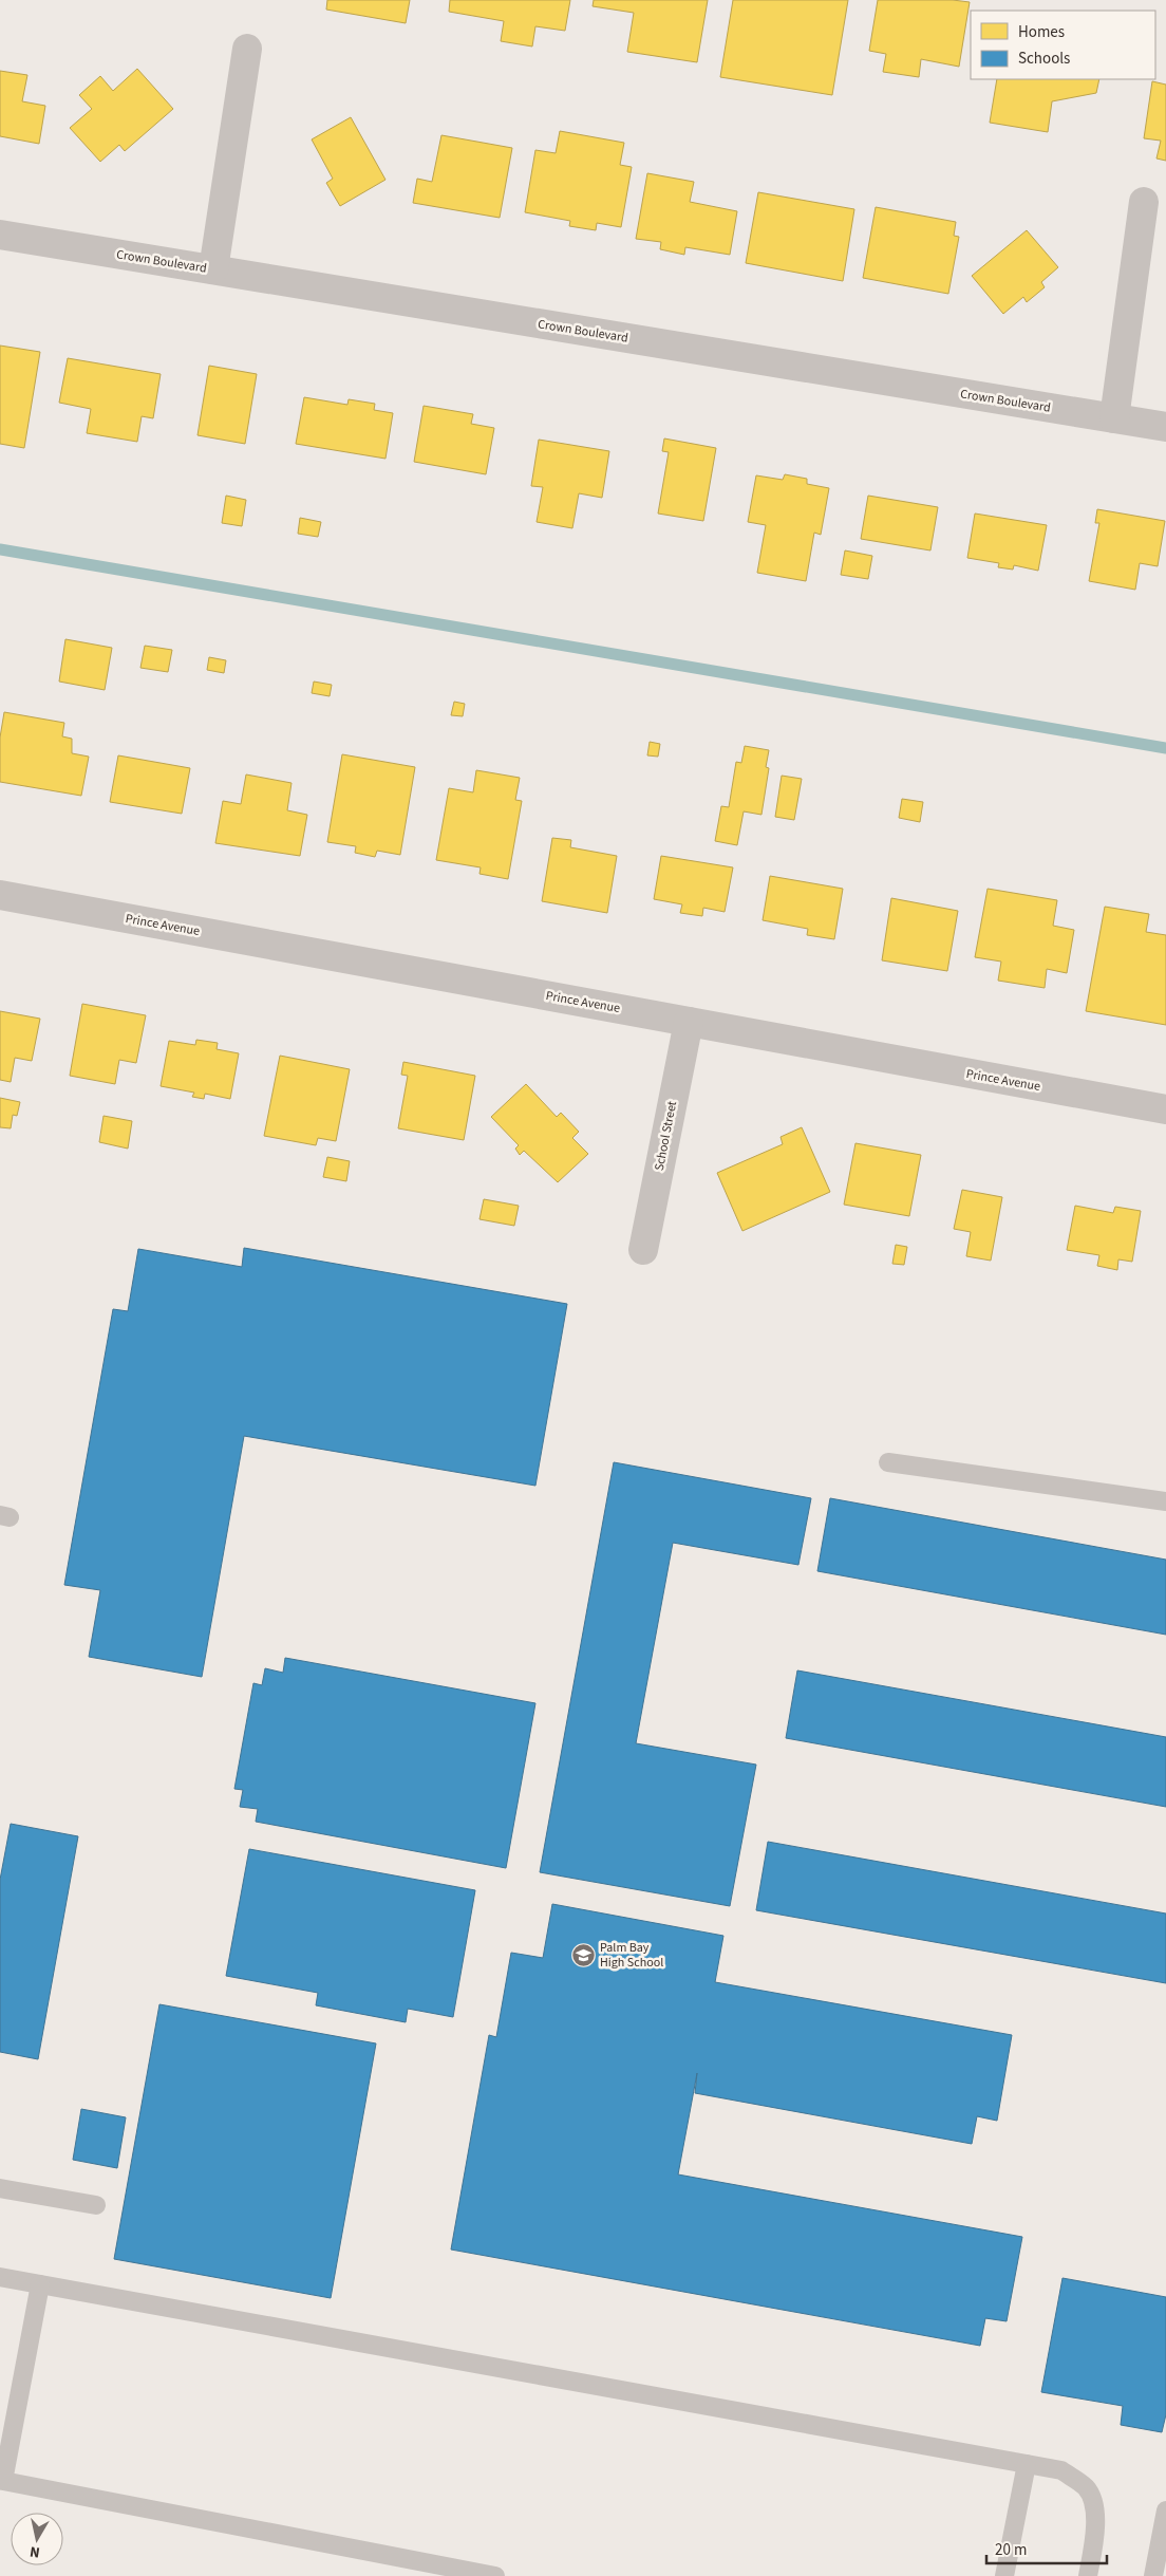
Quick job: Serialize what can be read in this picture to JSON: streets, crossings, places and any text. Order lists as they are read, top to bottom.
{
  "streets": {
    "street": ["Crown Boulevard", "Prince Avenue", "School Street"]
  },
  "crossings": [
    ["Prince Avenue", "School Street"]
  ],
  "places": {
    "school or university": ["Palm Bay High School"]
  },
  "legend": ["Homes", "Schools"],
  "scale_bar": "20 m",
  "north": "bottom"
}
